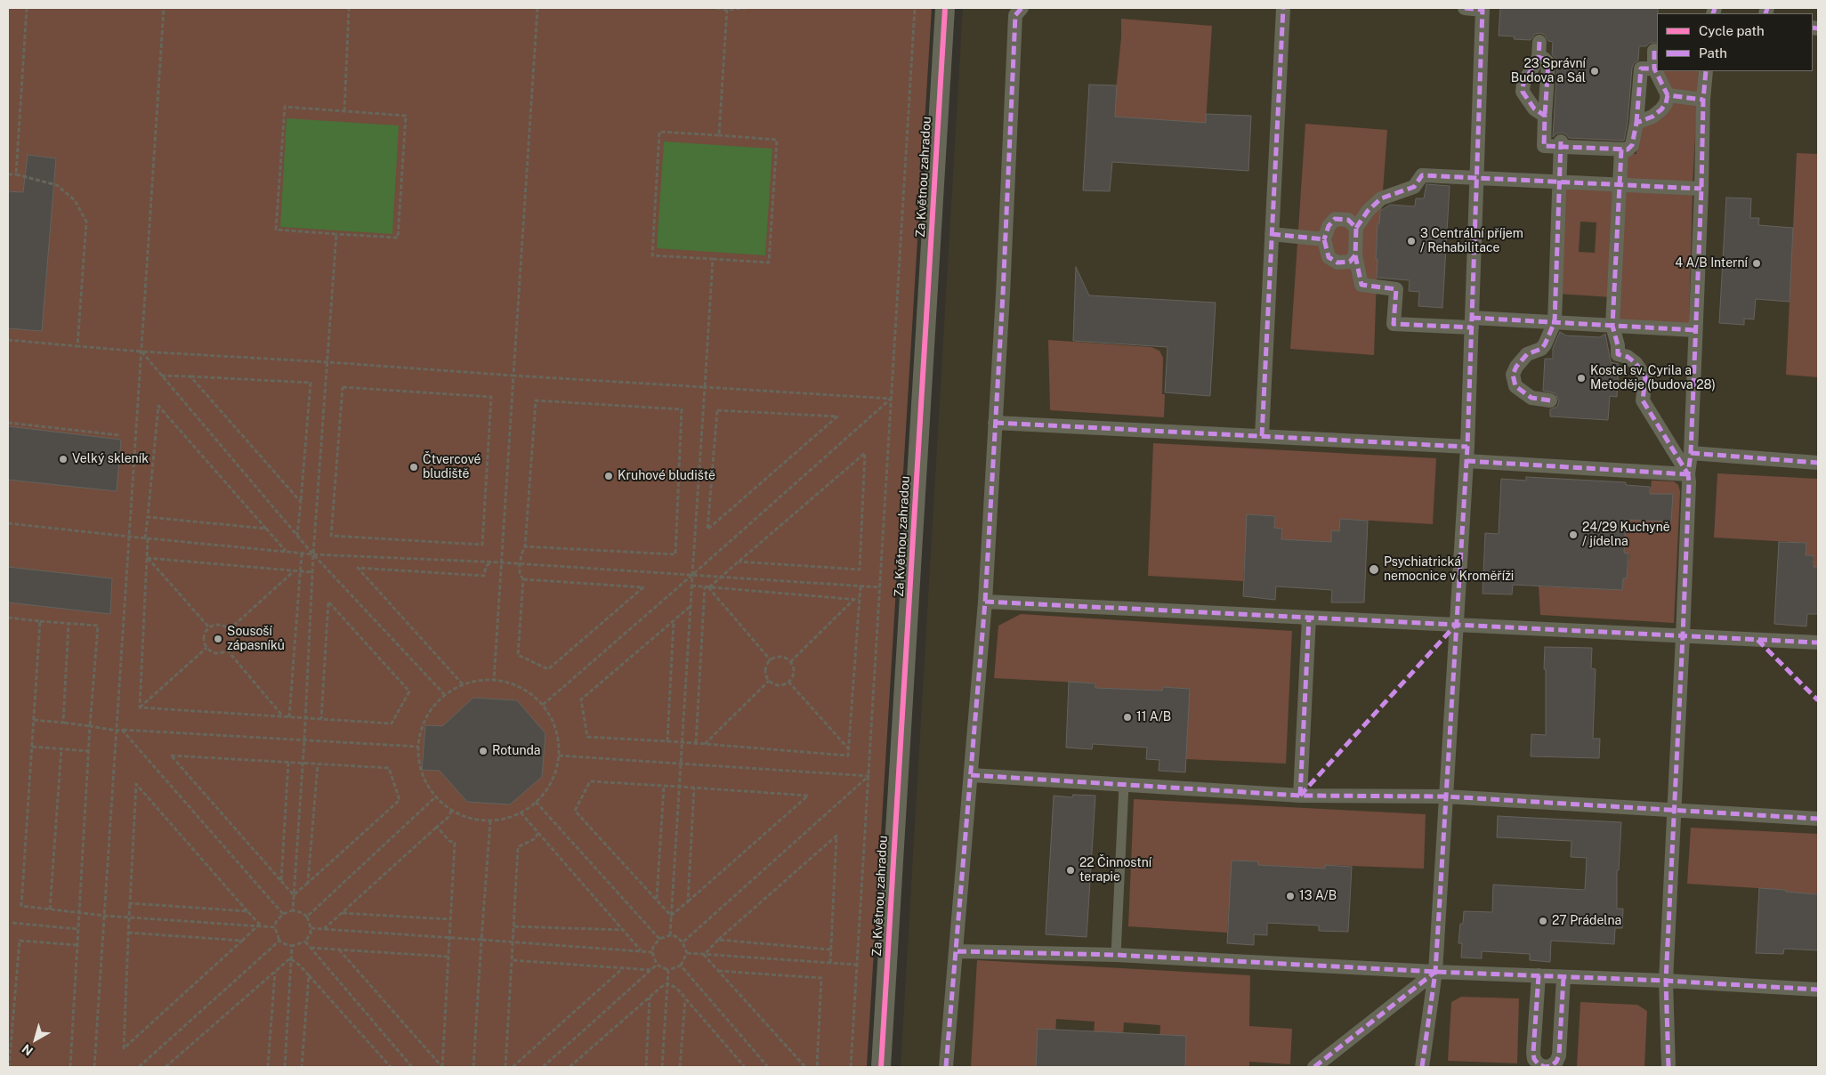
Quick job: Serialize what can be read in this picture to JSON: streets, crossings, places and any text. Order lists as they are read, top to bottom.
{
  "streets": {
    "street": ["Za Květnou zahradou"]
  },
  "places": [
    "23 Správní Budova a Sál",
    "3 Centrální příjem / Rehabilitace",
    "4 A/B Interní",
    "Kostel sv. Cyrila a Metoděje (budova 28)",
    "Velký skleník",
    "Čtvercové bludiště",
    "Kruhové bludiště",
    "24/29 Kuchyně / jídelna",
    "Psychiatrická nemocnice v Kroměříži",
    "Sousoší zápasníků",
    "11 A/B",
    "Rotunda",
    "22 Činnostní terapie",
    "13 A/B",
    "27 Prádelna"
  ],
  "legend": ["Cycle path", "Path"],
  "north": "bottom left"
}
